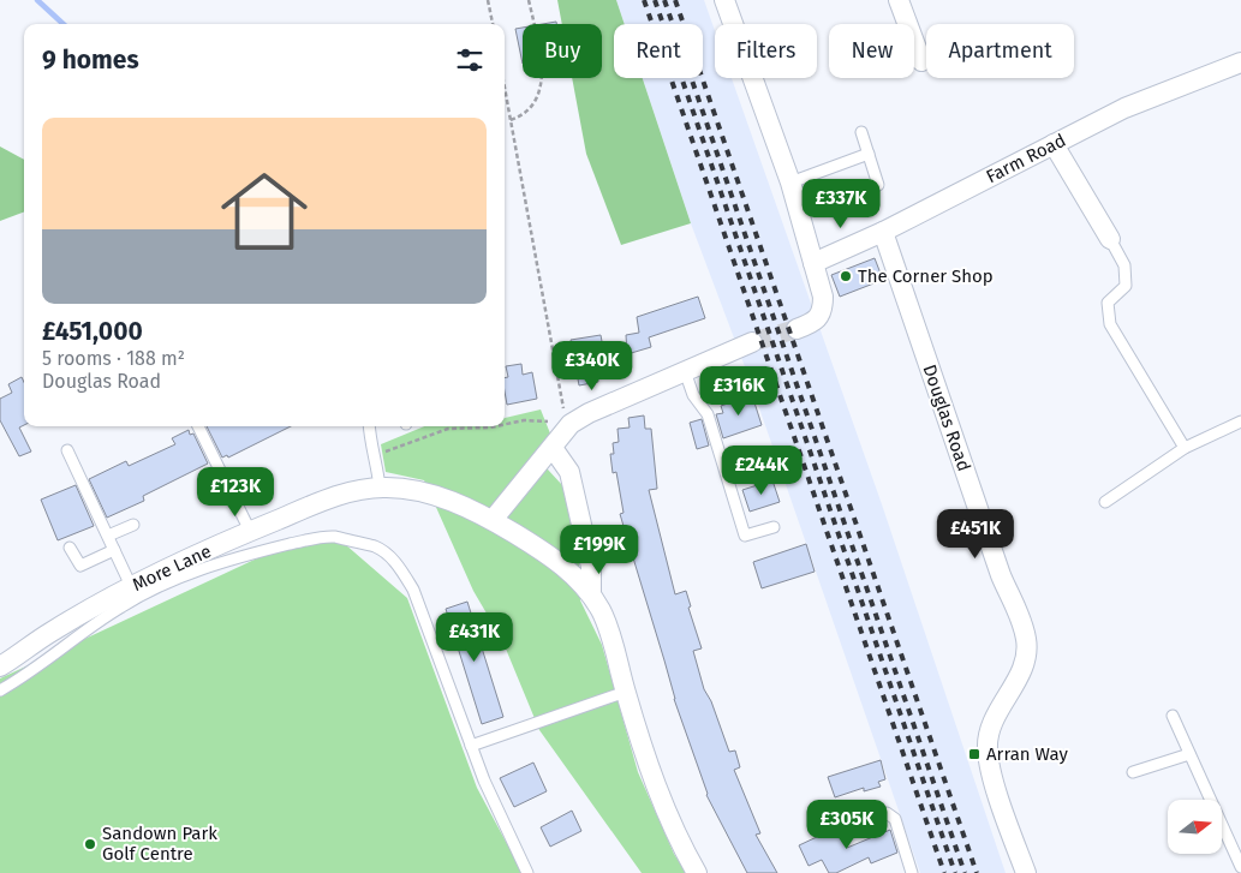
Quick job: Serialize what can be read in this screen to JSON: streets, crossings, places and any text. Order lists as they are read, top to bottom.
{
  "streets": {
    "street": ["Farm Road", "Douglas Road", "More Lane"]
  },
  "crossings": [
    ["Farm Road", "Douglas Road"]
  ],
  "places": {
    "other": ["The Corner Shop", "Sandown Park Golf Centre"],
    "transit": ["Arran Way"]
  },
  "north": "right",
  "page": {
    "chip": [
      "Buy",
      "Rent",
      "Filters",
      "New",
      "Apartment"
    ],
    "heading": "9 homes",
    "list": [
      {
        "name": "£451,000",
        "note": "5 rooms · 188 m² · Douglas Road"
      }
    ],
    "price": [
      "£337K",
      "£340K",
      "£316K",
      "£244K",
      "£123K",
      "£451K",
      "£199K",
      "£431K",
      "£305K"
    ]
  }
}
